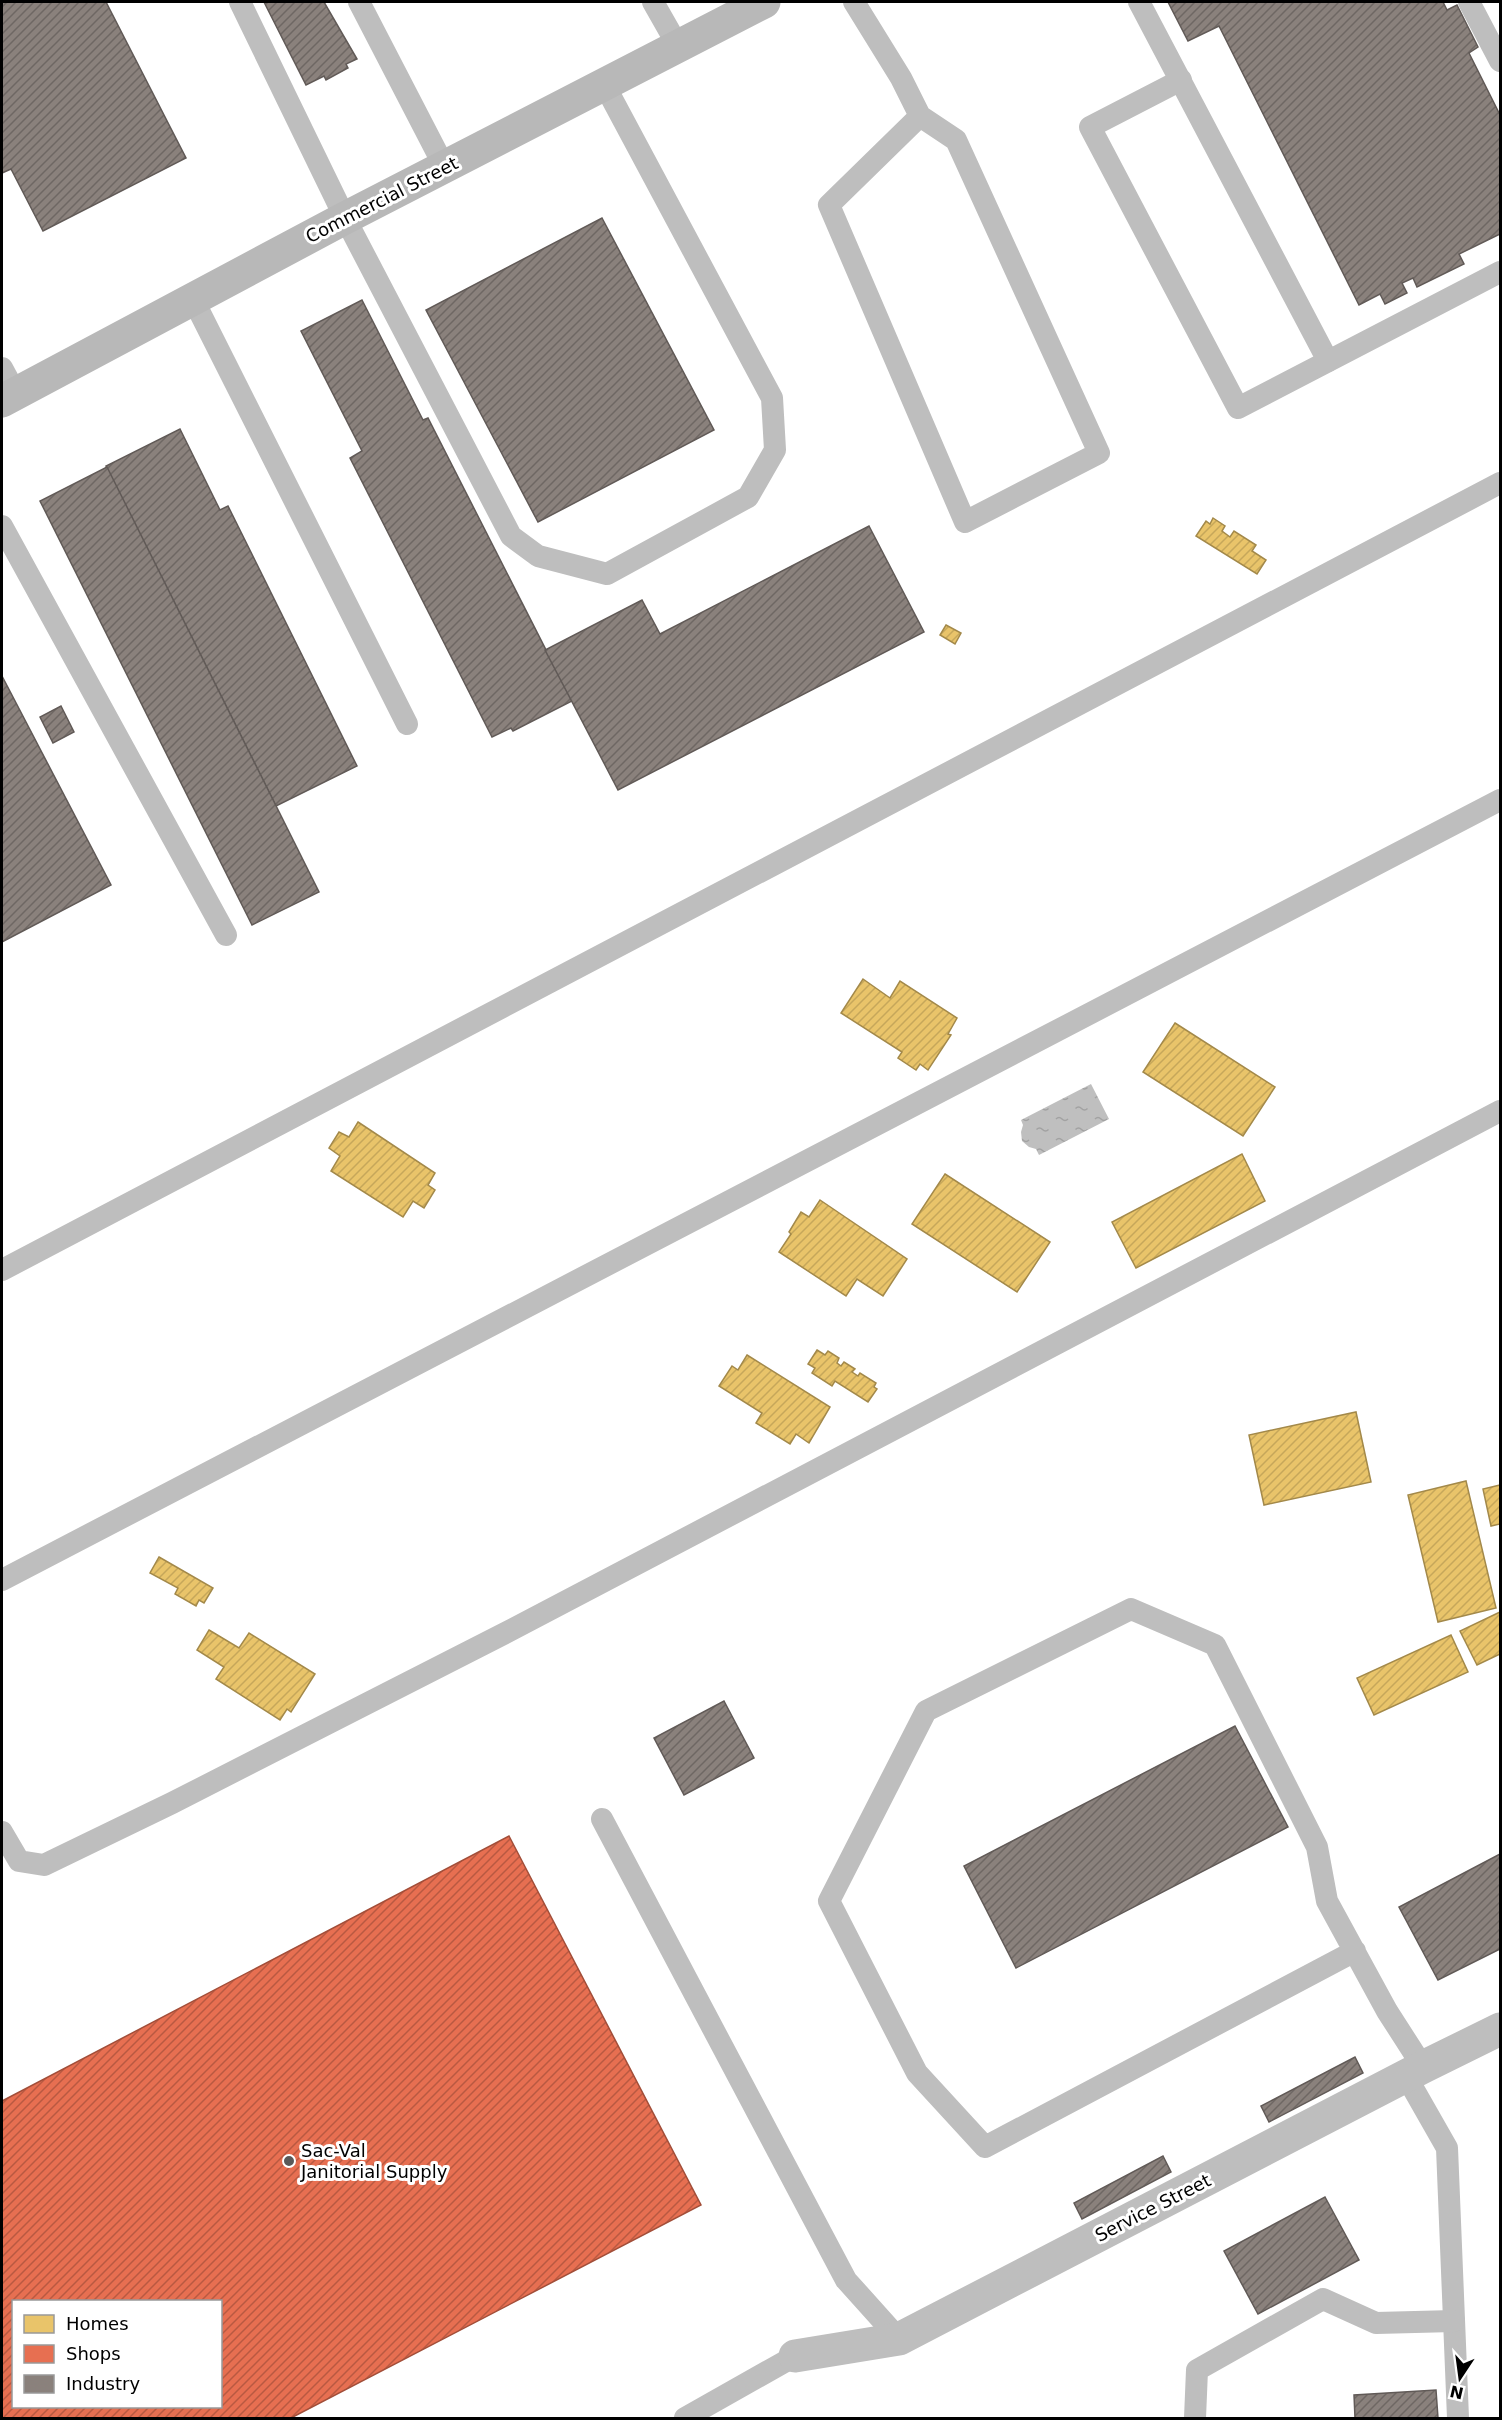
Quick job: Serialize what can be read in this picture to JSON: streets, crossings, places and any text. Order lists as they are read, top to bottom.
{
  "streets": {
    "main road": ["Commercial Street"],
    "street": ["Service Street"]
  },
  "places": ["Sac-Val Janitorial Supply"],
  "legend": ["Homes", "Shops", "Industry"],
  "north": "bottom"
}
